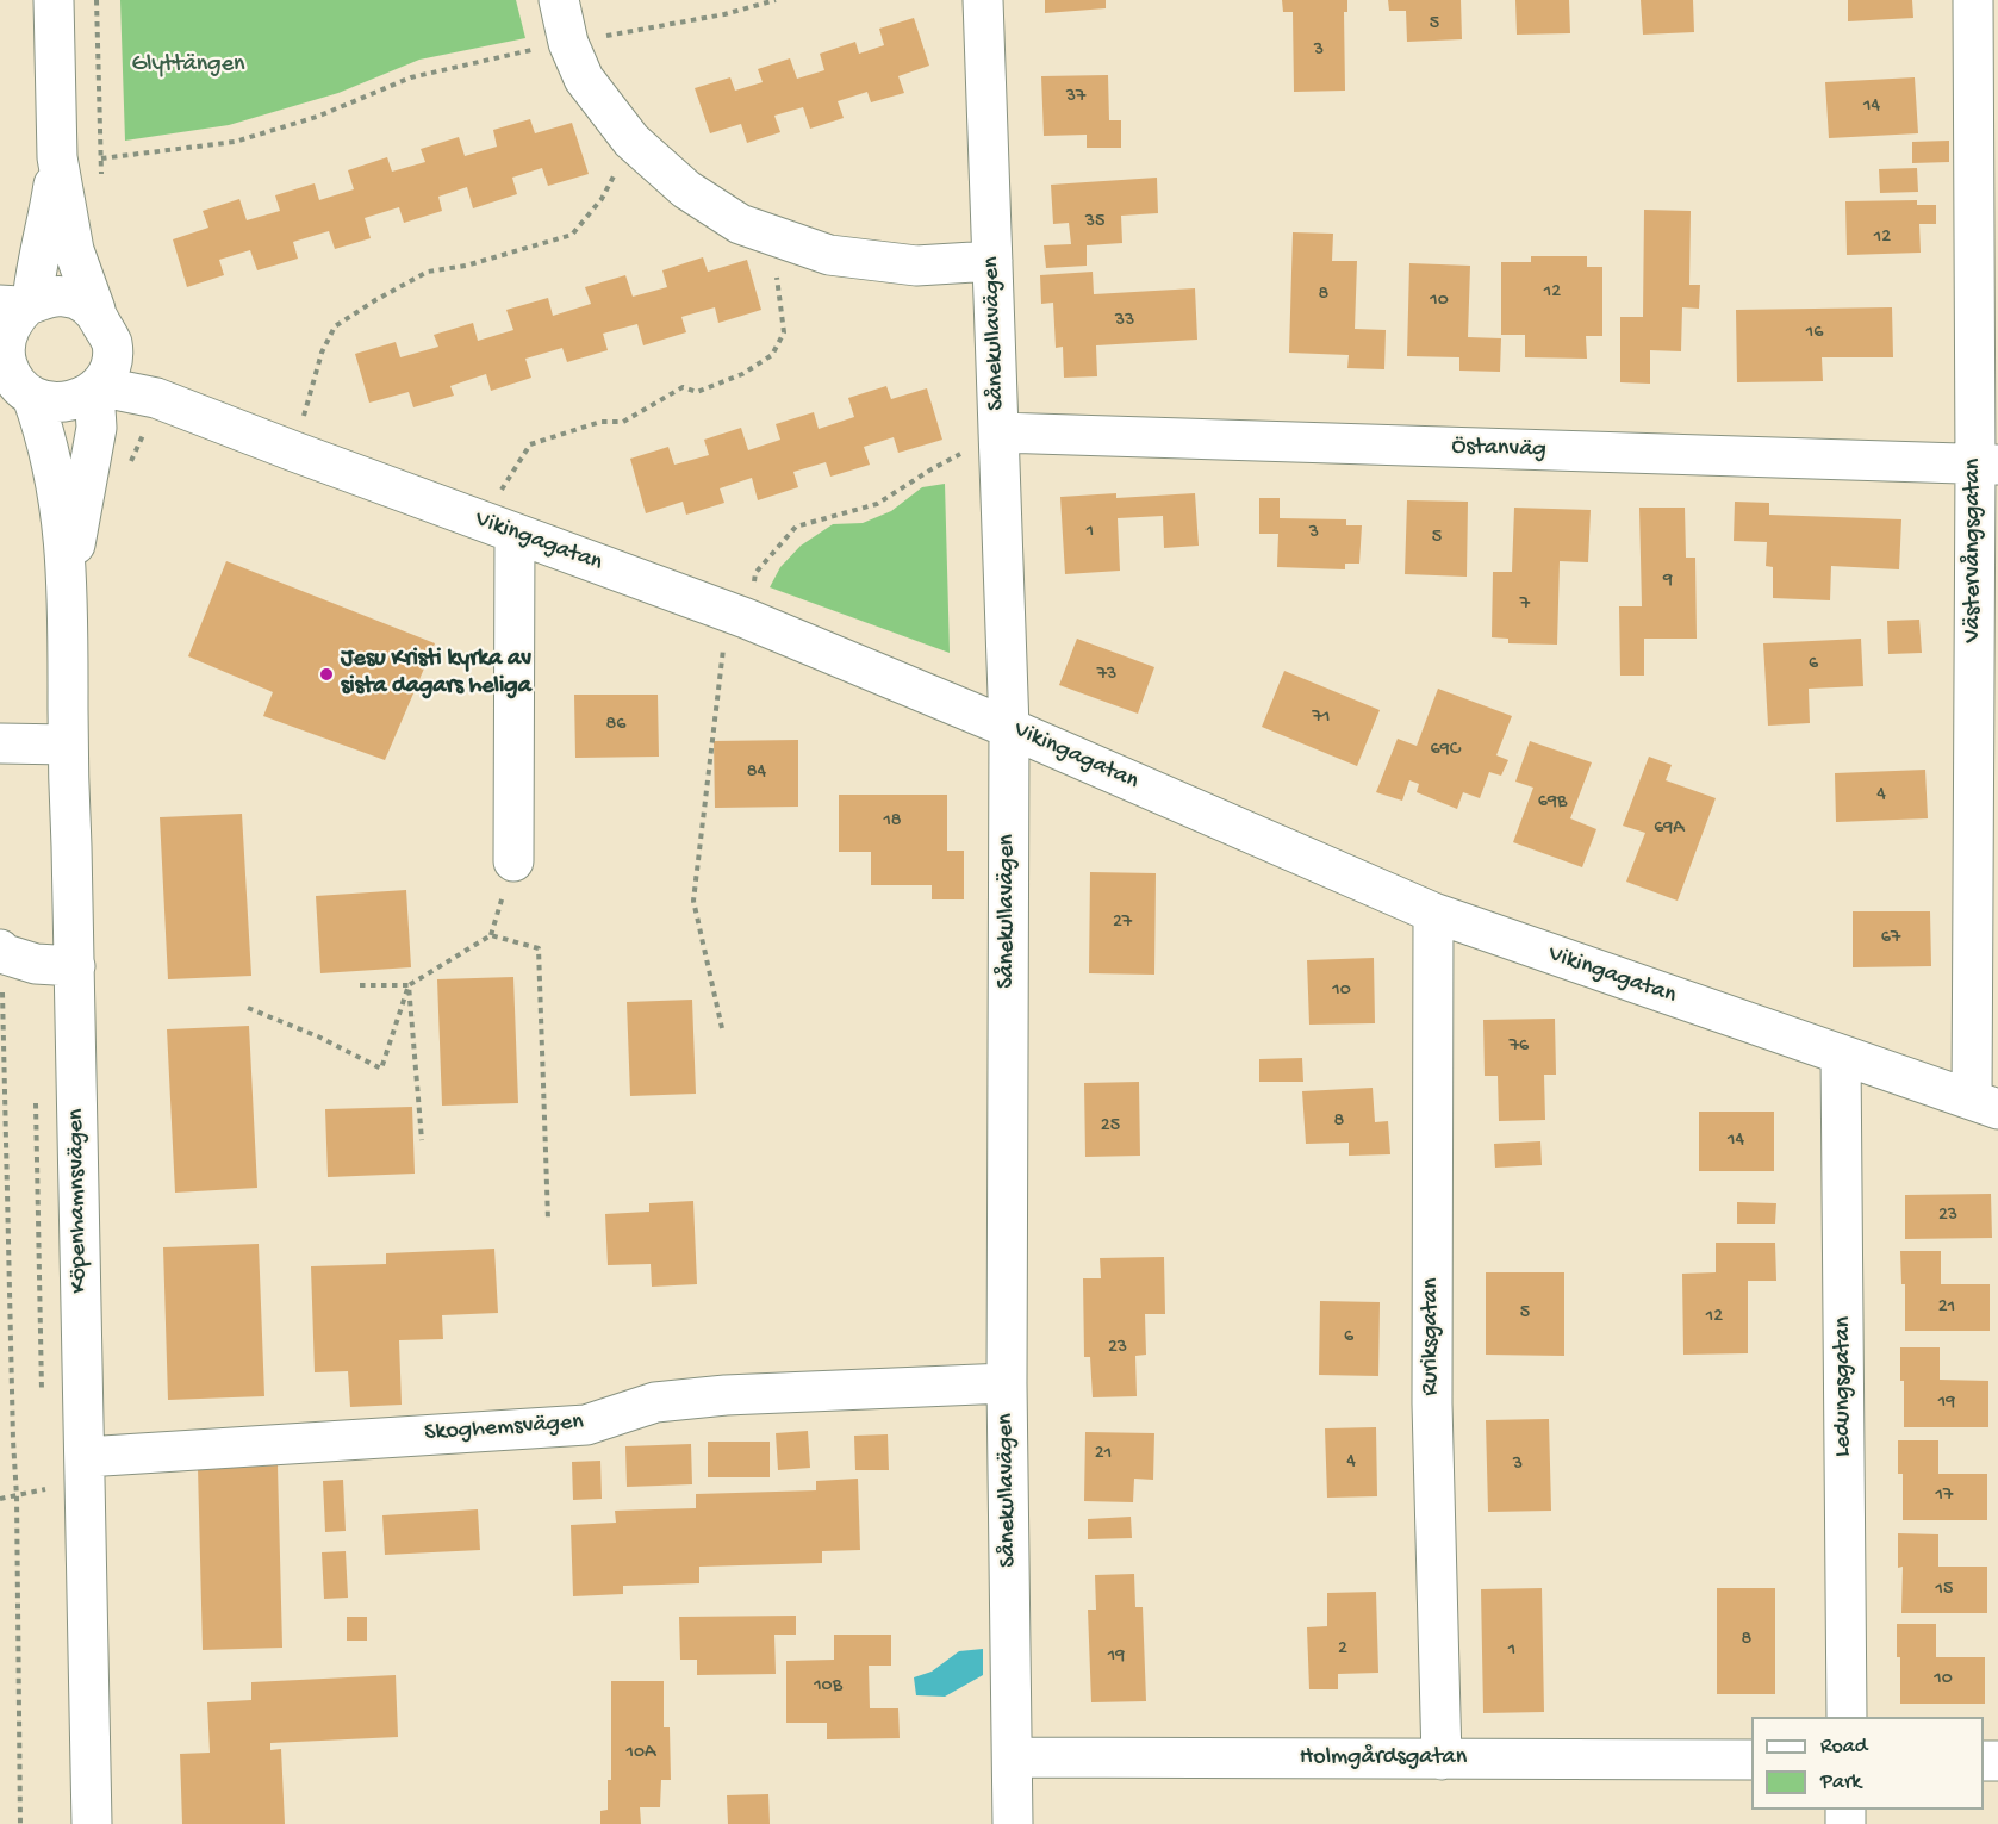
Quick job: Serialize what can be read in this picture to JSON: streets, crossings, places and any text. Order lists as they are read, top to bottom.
{
  "streets": {
    "street": [
      "Sånekullavägen",
      "Östanväg",
      "Vikingagatan",
      "Västervångsgatan",
      "Köpenhamnsvägen",
      "Ruriksgatan",
      "Ledungsgatan",
      "Skoghemsvägen",
      "Holmgårdsgatan"
    ]
  },
  "crossings": [
    ["Sånekullavägen", "Östanväg"],
    ["Sånekullavägen", "Vikingagatan"],
    ["Sånekullavägen", "Skoghemsvägen"],
    ["Sånekullavägen", "Holmgårdsgatan"],
    ["Östanväg", "Västervångsgatan"],
    ["Vikingagatan", "Västervångsgatan"],
    ["Vikingagatan", "Köpenhamnsvägen"],
    ["Vikingagatan", "Ruriksgatan"],
    ["Vikingagatan", "Ledungsgatan"],
    ["Köpenhamnsvägen", "Skoghemsvägen"],
    ["Ruriksgatan", "Holmgårdsgatan"]
  ],
  "parks": ["Glyttängen"],
  "places": ["Jesu Kristi kyrka av sista dagars heliga"],
  "house_numbers": [
    "5",
    "3",
    "37",
    "14",
    "35",
    "12",
    "12",
    "8",
    "10",
    "33",
    "16",
    "1",
    "3",
    "5",
    "9",
    "7",
    "6",
    "73",
    "71",
    "86",
    "69C",
    "84",
    "4",
    "69B",
    "18",
    "69A",
    "27",
    "67",
    "10",
    "76",
    "8",
    "25",
    "14",
    "23",
    "21",
    "5",
    "12",
    "6",
    "23",
    "19",
    "21",
    "4",
    "3",
    "17",
    "15",
    "8",
    "2",
    "1",
    "19",
    "10",
    "10B",
    "10A"
  ],
  "legend": ["Road", "Park"]
}
